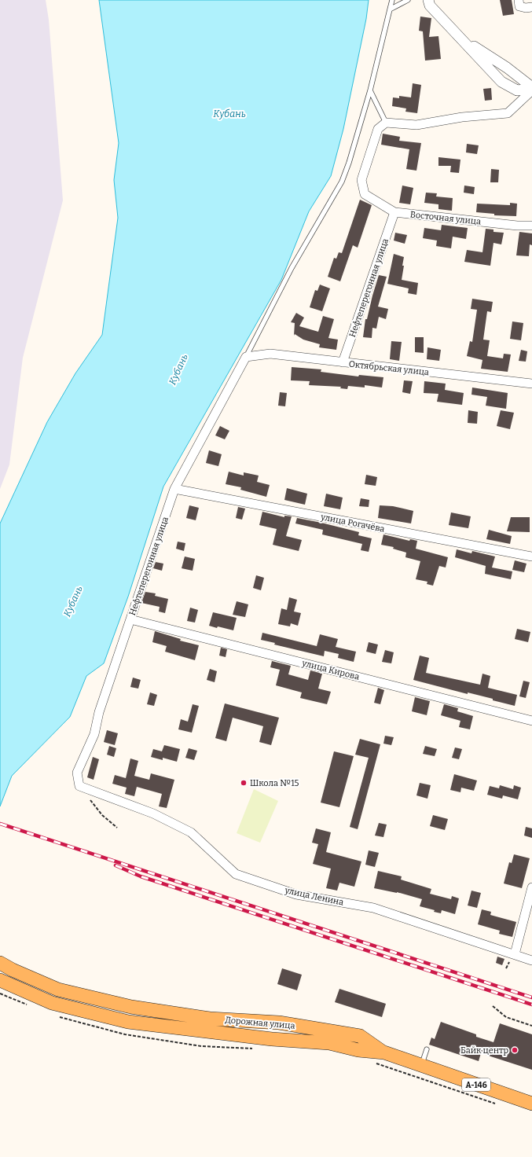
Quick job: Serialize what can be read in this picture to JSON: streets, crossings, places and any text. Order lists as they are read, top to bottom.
{
  "streets": {
    "main road": ["Дорожная улица", "А-146"],
    "street": [
      "Восточная улица",
      "Нефтеперегонная улица",
      "Октябрьская улица",
      "улица Рогачёва",
      "улица Кирова",
      "улица Ленина"
    ]
  },
  "crossings": [
    ["Восточная улица", "Нефтеперегонная улица"],
    ["Нефтеперегонная улица", "Октябрьская улица"],
    ["Нефтеперегонная улица", "улица Рогачёва"],
    ["Нефтеперегонная улица", "улица Кирова"],
    ["Нефтеперегонная улица", "улица Ленина"]
  ],
  "water": ["Кубань"],
  "places": ["Школа №15", "Байк центр"]
}
